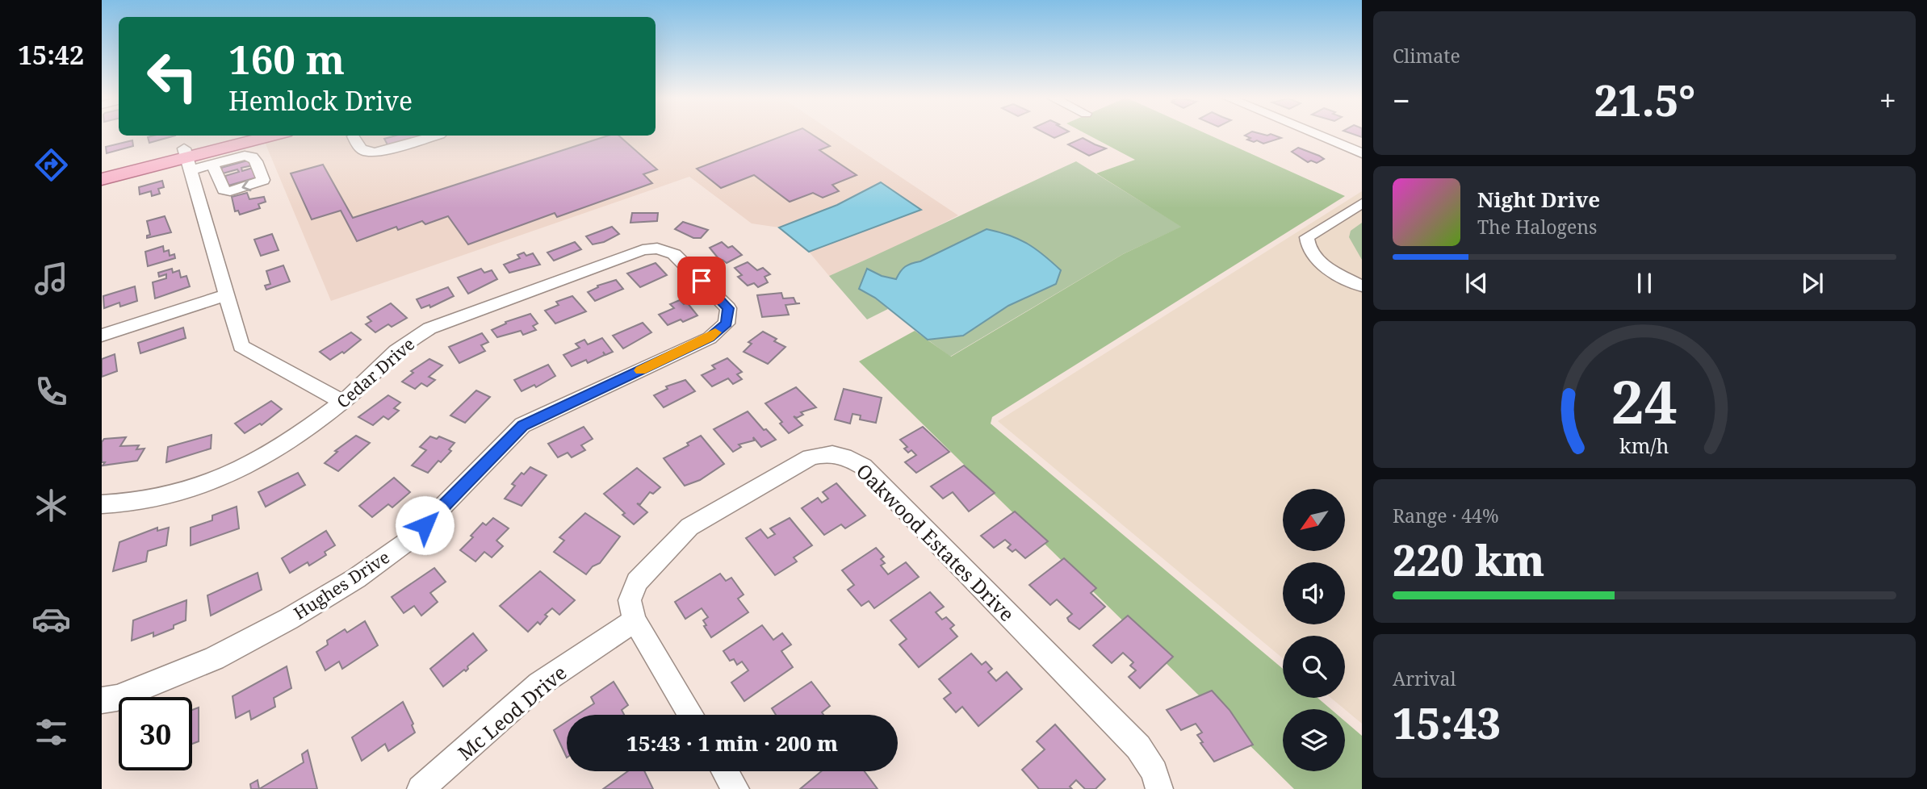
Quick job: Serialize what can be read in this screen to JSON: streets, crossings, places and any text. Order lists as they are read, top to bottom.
{
  "streets": {
    "street": [
      "Cedar Drive",
      "Oakwood Estates Drive",
      "Hughes Drive",
      "Mc Leod Drive"
    ]
  },
  "crossings": [
    ["Cedar Drive", "Hughes Drive"],
    ["Oakwood Estates Drive", "Mc Leod Drive"]
  ],
  "north": "bottom left",
  "page": {
    "tabs": "15:42",
    "tile": [
      "Climate",
      ["Range · 44%", "220 km"],
      ["Arrival", "15:43"]
    ],
    "turn": ["160 m", "Hemlock Drive"],
    "heat": ["−", "21.5°", "+"],
    "song": ["Night Drive", "The Halogens"],
    "limit": "30",
    "trip": "15:43 · 1 min · 200 m",
    "gauge": ["24", "km/h"]
  }
}
